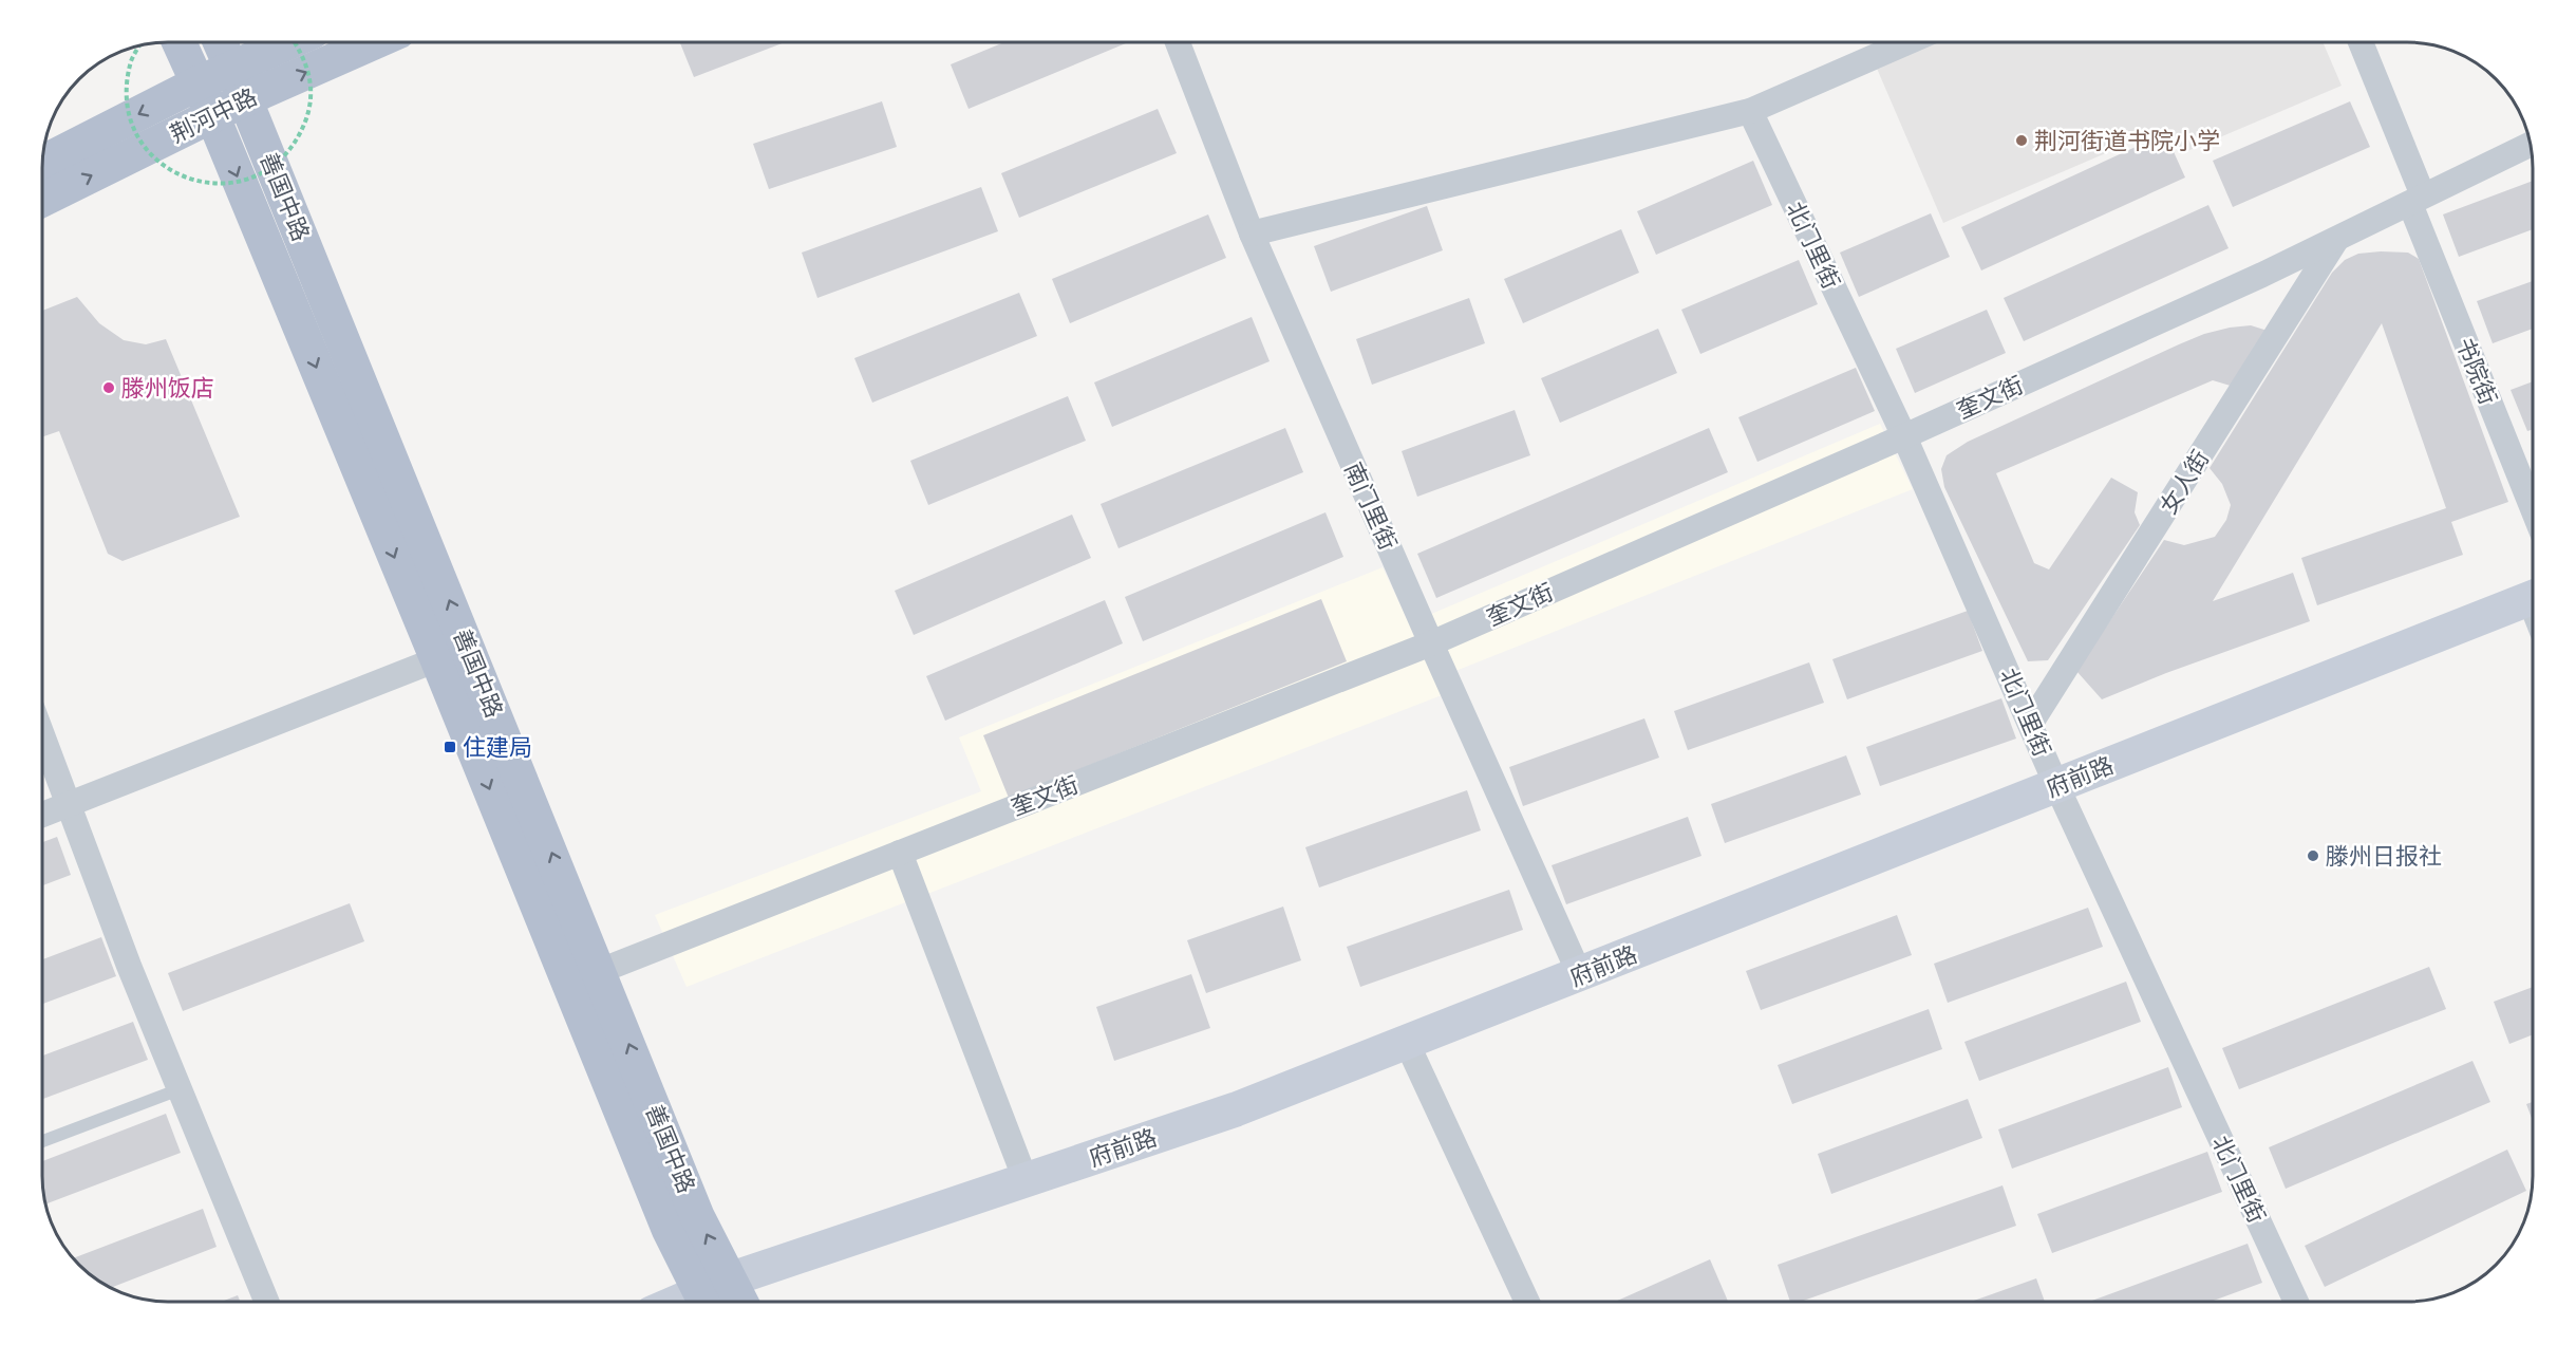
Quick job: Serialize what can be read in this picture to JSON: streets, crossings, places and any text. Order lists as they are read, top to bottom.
{
  "streets": {
    "main road": ["荆河中路", "善国中路", "府前路"],
    "street": [
      "北门里街",
      "书院街",
      "奎文街",
      "女人街",
      "南门里街"
    ]
  },
  "crossings": [
    ["荆河中路", "善国中路"],
    ["善国中路", "奎文街"],
    ["善国中路", "府前路"],
    ["北门里街", "奎文街"],
    ["北门里街", "女人街"],
    ["北门里街", "府前路"],
    ["书院街", "奎文街"],
    ["奎文街", "女人街"],
    ["奎文街", "南门里街"],
    ["南门里街", "府前路"]
  ],
  "places": {
    "other": ["荆河街道书院小学", "滕州饭店", "滕州日报社"],
    "transit": ["住建局"]
  }
}
